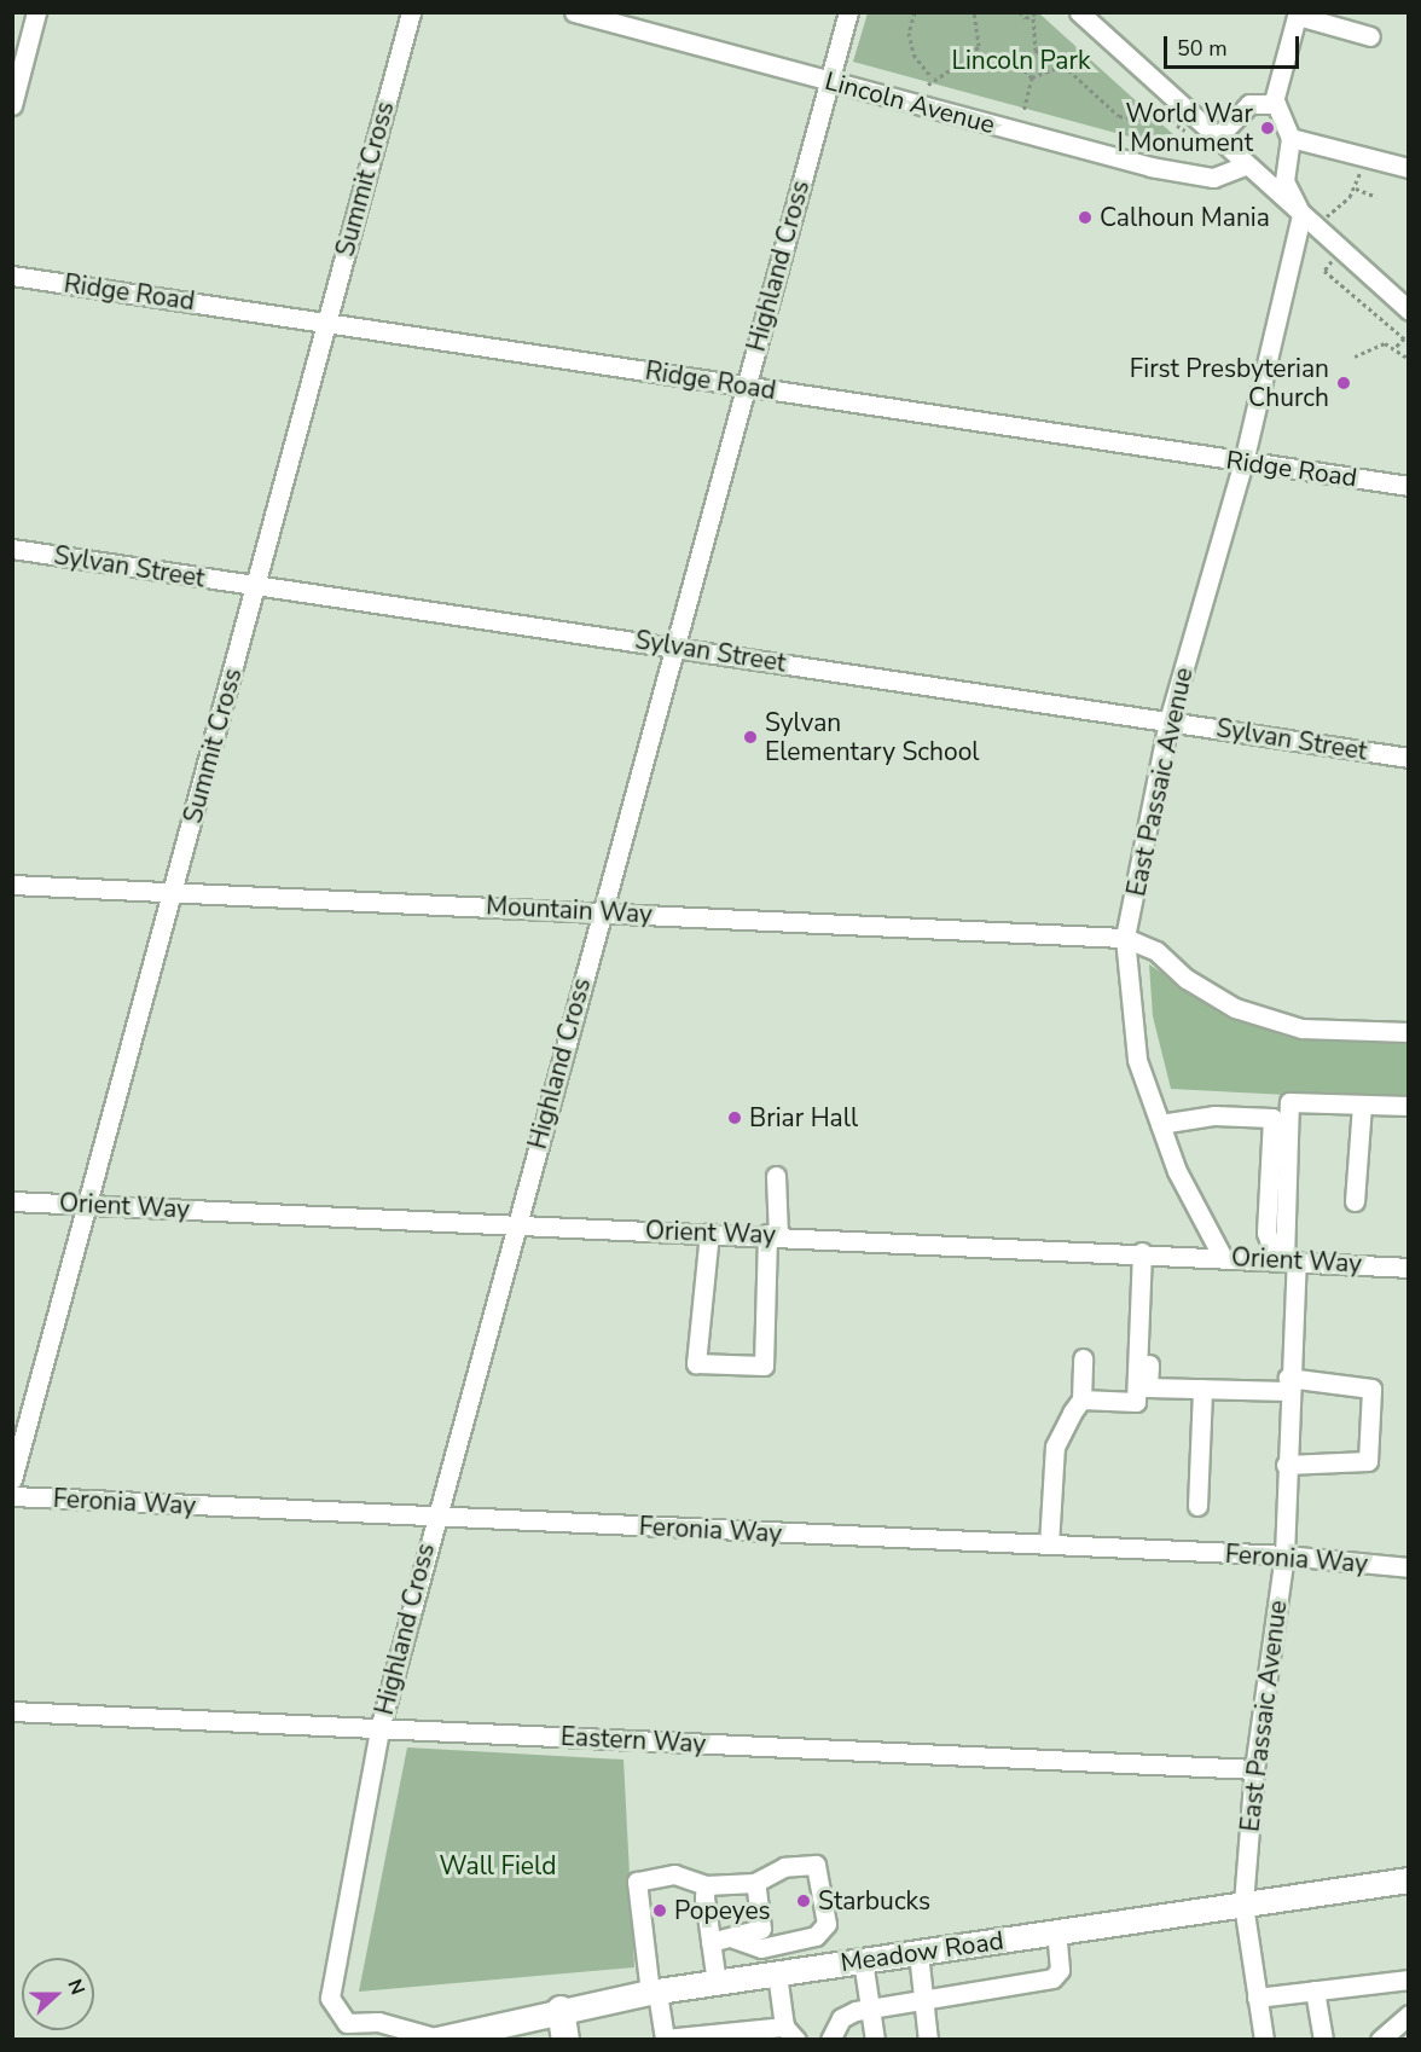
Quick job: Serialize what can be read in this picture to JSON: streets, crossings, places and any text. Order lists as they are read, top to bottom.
{
  "streets": {
    "main road": ["Meadow Road"],
    "street": [
      "Lincoln Avenue",
      "Summit Cross",
      "Highland Cross",
      "Ridge Road",
      "Sylvan Street",
      "East Passaic Avenue",
      "Mountain Way",
      "Orient Way",
      "Feronia Way",
      "Eastern Way"
    ]
  },
  "crossings": [
    ["Lincoln Avenue", "Highland Cross"],
    ["Summit Cross", "Ridge Road"],
    ["Summit Cross", "Sylvan Street"],
    ["Summit Cross", "Mountain Way"],
    ["Summit Cross", "Orient Way"],
    ["Highland Cross", "Ridge Road"],
    ["Highland Cross", "Sylvan Street"],
    ["Highland Cross", "Mountain Way"],
    ["Highland Cross", "Orient Way"],
    ["Highland Cross", "Feronia Way"],
    ["Highland Cross", "Eastern Way"],
    ["Highland Cross", "Meadow Road"],
    ["Ridge Road", "East Passaic Avenue"],
    ["Sylvan Street", "East Passaic Avenue"],
    ["East Passaic Avenue", "Mountain Way"],
    ["East Passaic Avenue", "Orient Way"],
    ["East Passaic Avenue", "Feronia Way"],
    ["East Passaic Avenue", "Eastern Way"],
    ["East Passaic Avenue", "Meadow Road"]
  ],
  "parks": ["Lincoln Park", "Wall Field"],
  "places": [
    "World War I Monument",
    "Calhoun Mania",
    "First Presbyterian Church",
    "Sylvan Elementary School",
    "Briar Hall",
    "Starbucks",
    "Popeyes"
  ],
  "scale_bar": "50 m",
  "north": "right"
}
